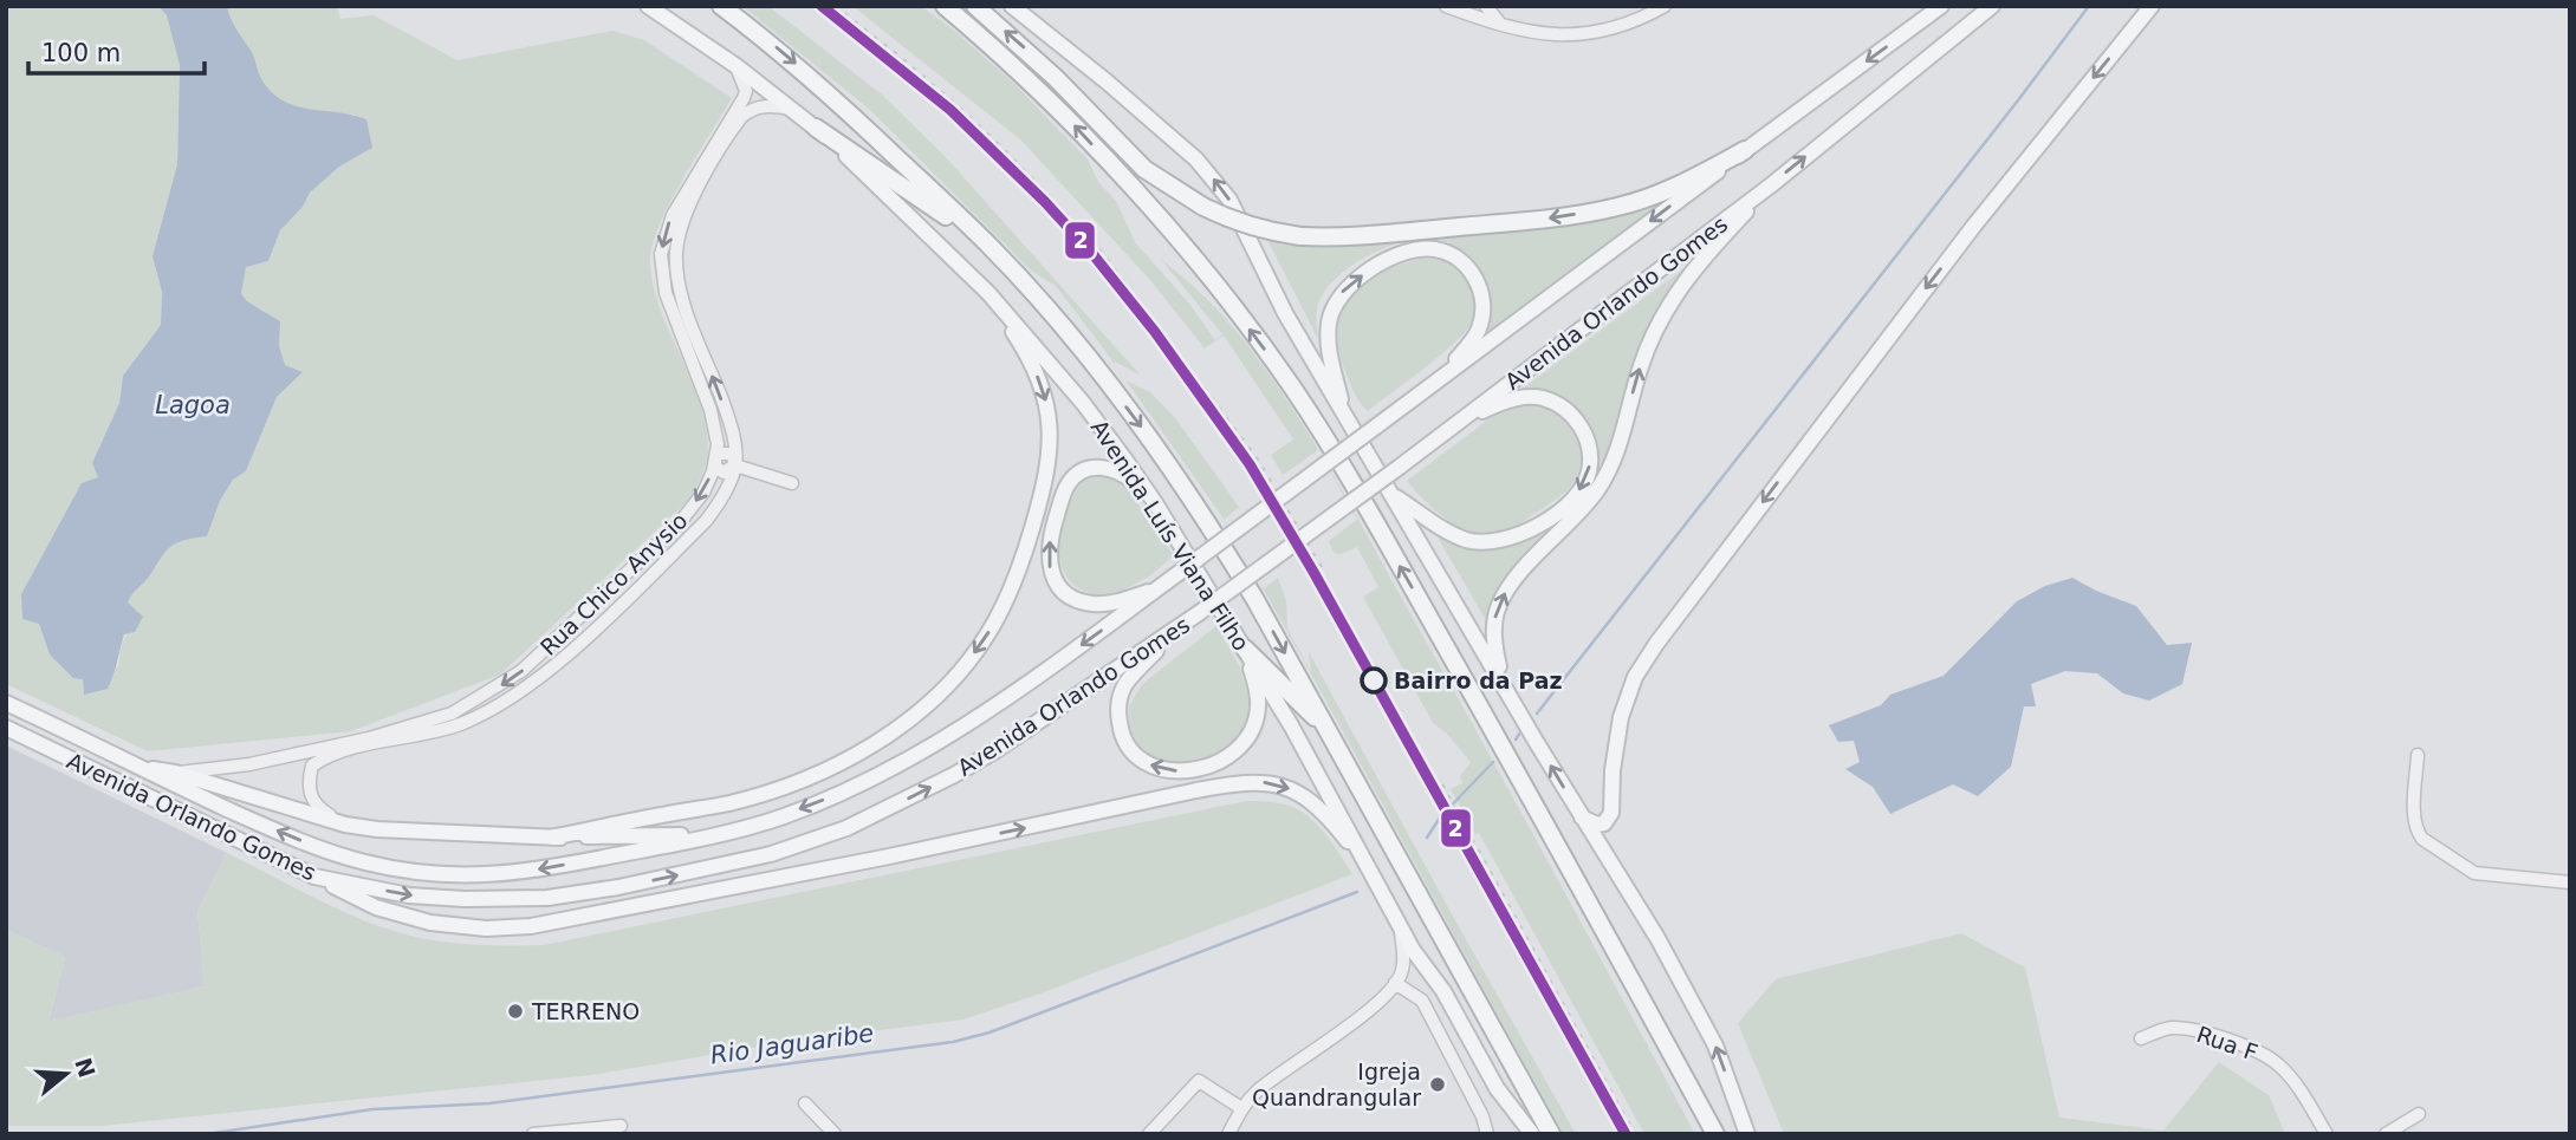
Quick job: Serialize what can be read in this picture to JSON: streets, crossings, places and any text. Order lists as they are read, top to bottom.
{
  "streets": {
    "highway": ["Avenida Luís Viana Filho"],
    "main road": ["Avenida Orlando Gomes"],
    "street": ["Rua Chico Anysio", "Rua F"]
  },
  "crossings": [
    ["Avenida Luís Viana Filho", "Rua Chico Anysio"]
  ],
  "one_way": ["Rua Chico Anysio"],
  "water": ["Lagoa", "Rio Jaguaribe"],
  "places": ["Bairro da Paz", "TERRENO", "Igreja Quandrangular"],
  "lines": ["transit line 2"],
  "scale_bar": "100 m",
  "north": "right"
}
